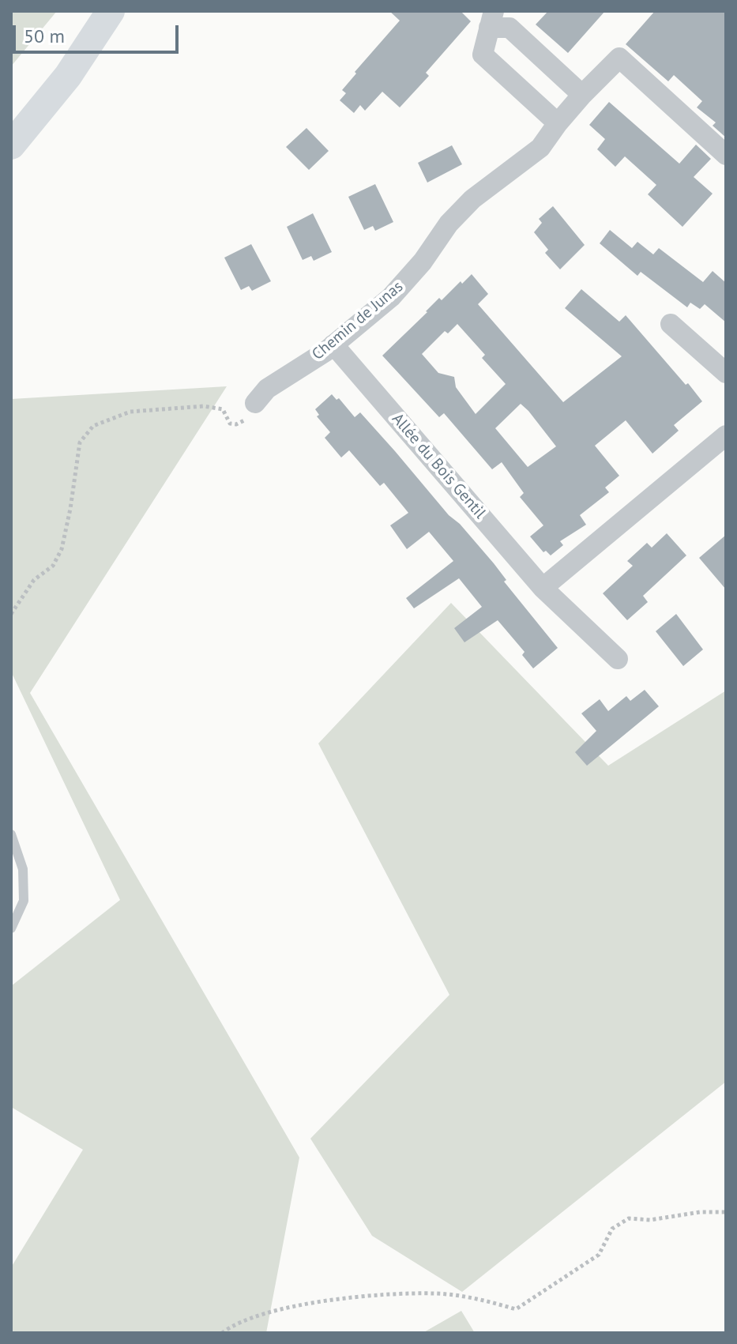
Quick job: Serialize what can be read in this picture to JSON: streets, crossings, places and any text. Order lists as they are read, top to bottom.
{
  "streets": {
    "street": ["Chemin de Junas", "Allée du Bois Gentil"]
  },
  "crossings": [
    ["Chemin de Junas", "Allée du Bois Gentil"]
  ],
  "scale_bar": "50 m"
}
